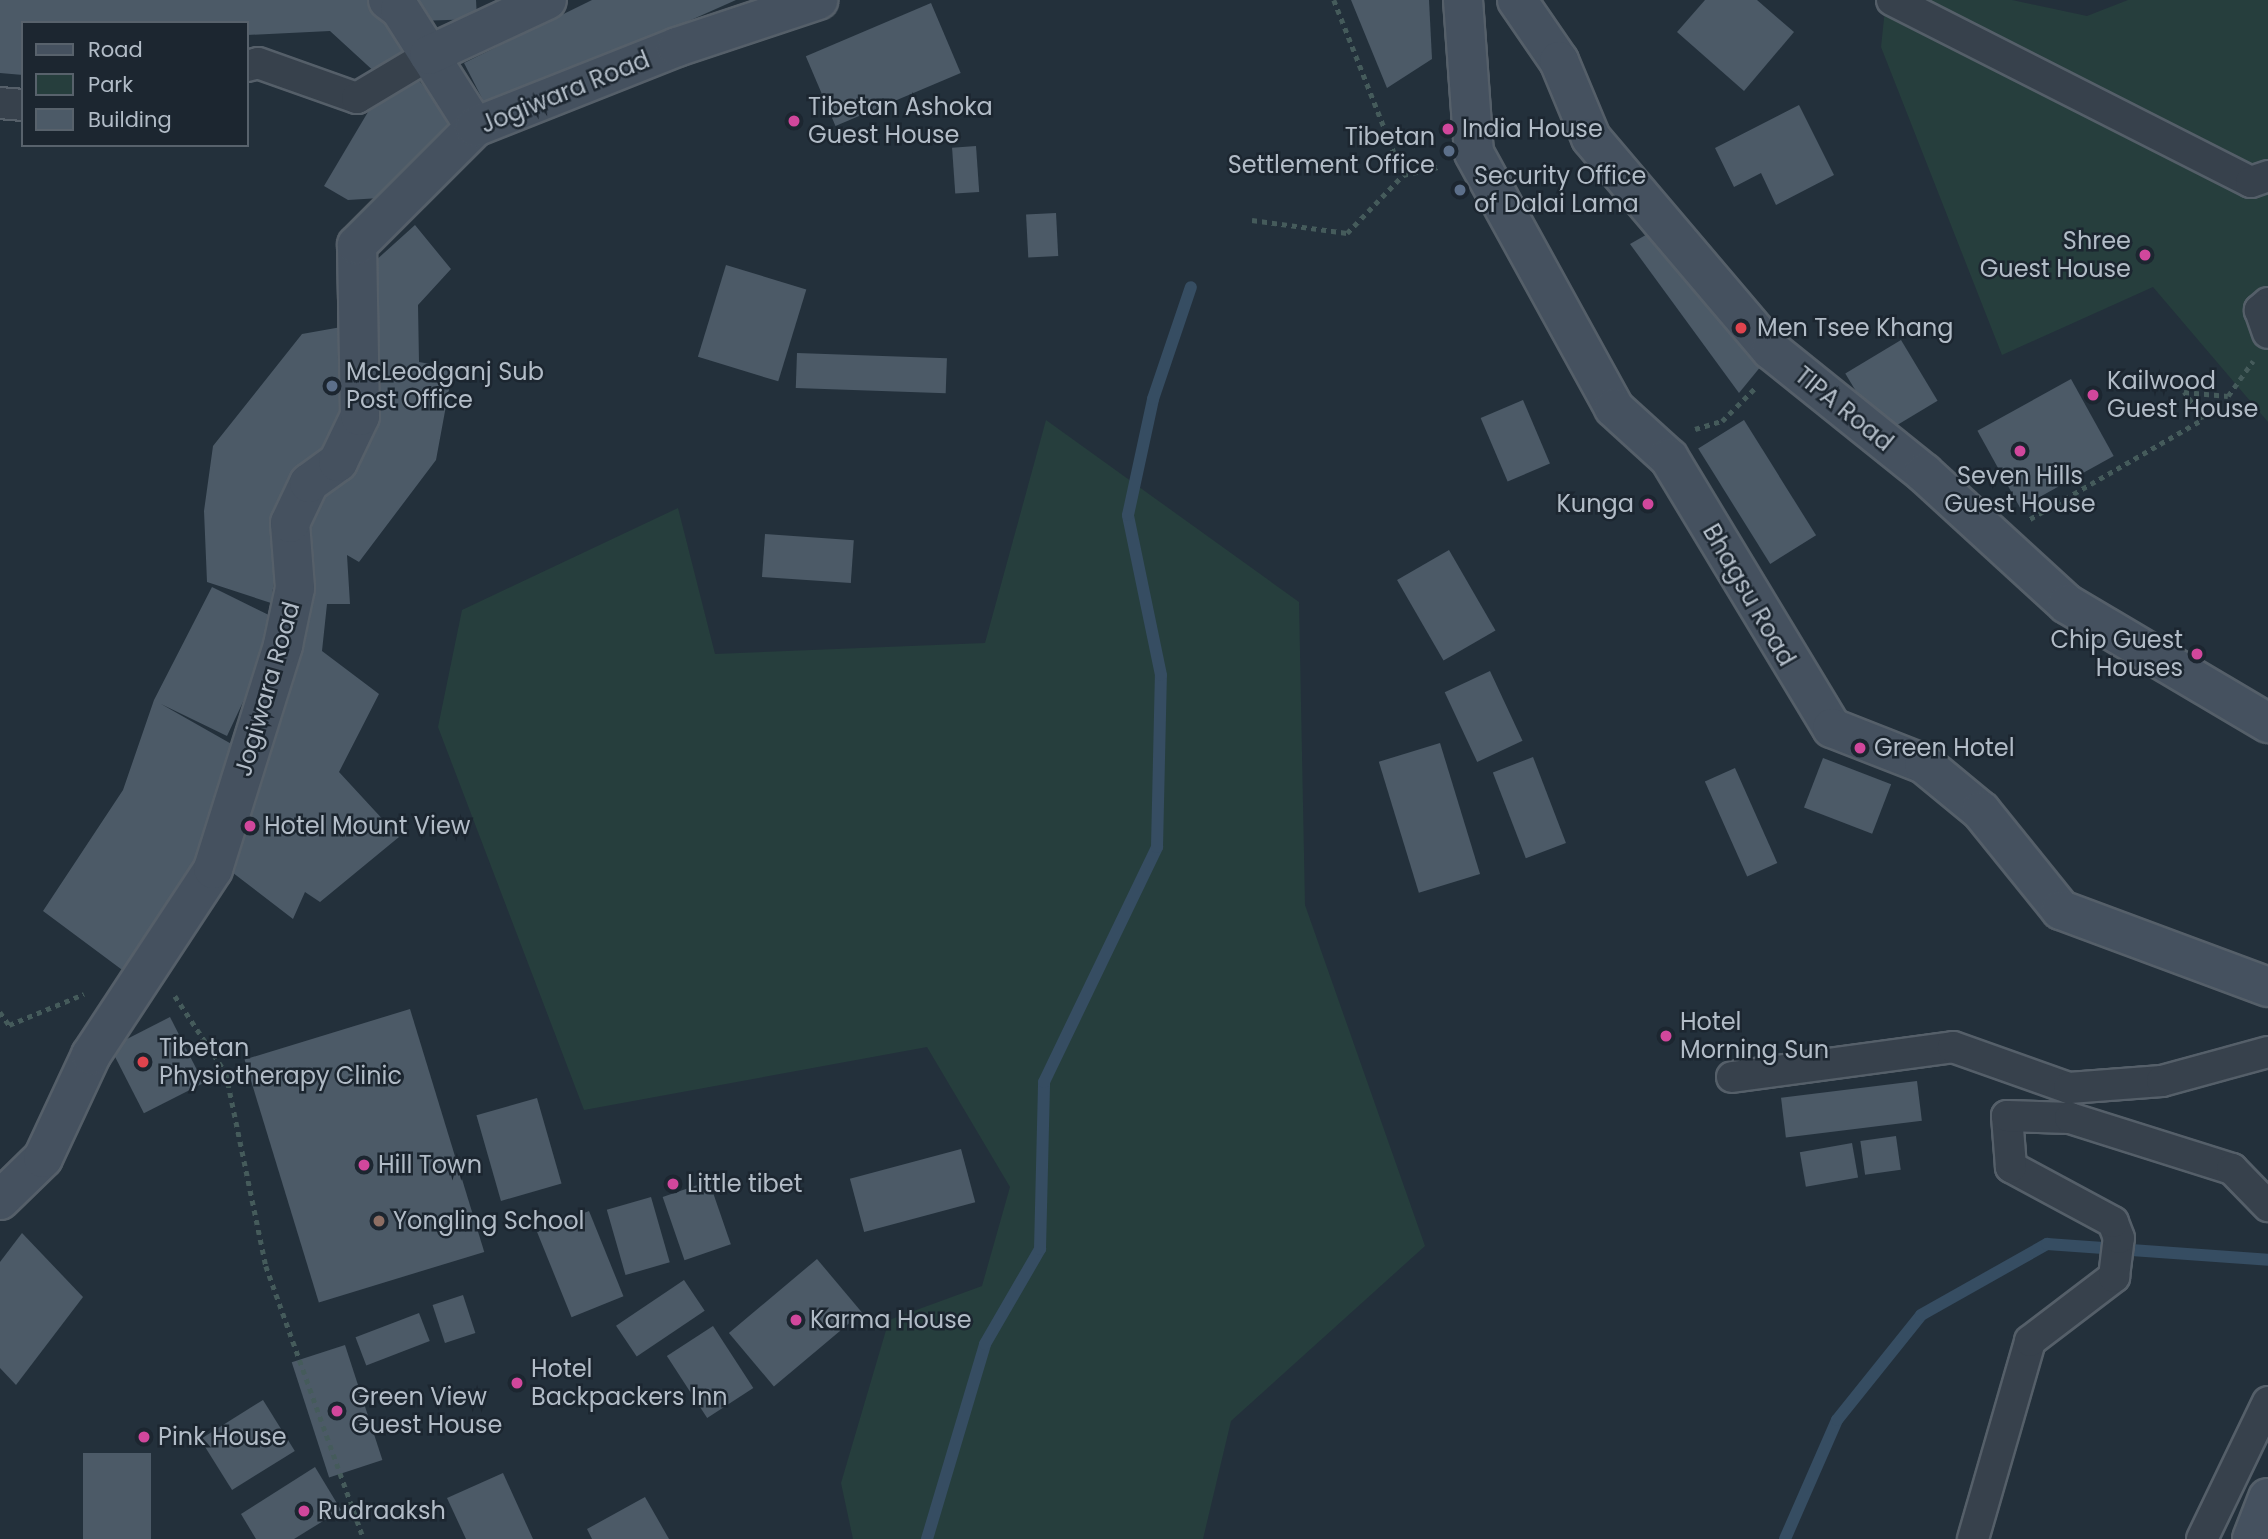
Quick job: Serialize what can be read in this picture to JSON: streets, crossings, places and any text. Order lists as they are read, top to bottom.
{
  "streets": {
    "street": ["Jogiwara Road", "TIPA Road", "Bhagsu Road"]
  },
  "places": [
    "Tibetan Ashoka Guest House",
    "India House",
    "Tibetan Settlement Office",
    "Security Office of Dalai Lama",
    "Shree Guest House",
    "Men Tsee Khang",
    "McLeodganj Sub Post Office",
    "Kailwood Guest House",
    "Seven Hills Guest House",
    "Kunga",
    "Chip Guest Houses",
    "Green Hotel",
    "Hotel Mount View",
    "Hotel Morning Sun",
    "Tibetan Physiotherapy Clinic",
    "Hill Town",
    "Little tibet",
    "Yongling School",
    "Karma House",
    "Hotel Backpackers Inn",
    "Green View Guest House",
    "Pink House",
    "Rudraaksh"
  ],
  "legend": ["Road", "Park", "Building"]
}
